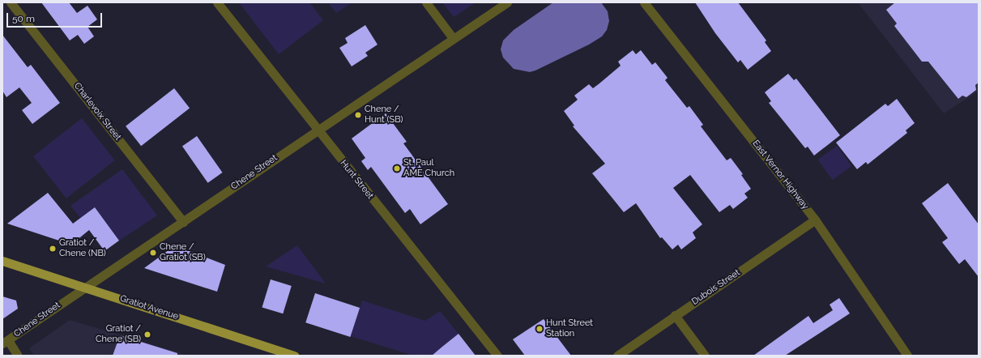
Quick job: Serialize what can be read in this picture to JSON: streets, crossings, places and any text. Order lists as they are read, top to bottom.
{
  "streets": {
    "main road": ["Gratiot Avenue"],
    "street": [
      "Charlevoix Street",
      "Chene Street",
      "East Vernor Highway",
      "Hunt Street",
      "Dubois Street"
    ]
  },
  "crossings": [
    ["Charlevoix Street", "Chene Street"],
    ["Chene Street", "Hunt Street"],
    ["Chene Street", "Gratiot Avenue"],
    ["East Vernor Highway", "Dubois Street"]
  ],
  "places": [
    "Chene / Hunt (SB)",
    "St. Paul AME Church",
    "Gratiot / Chene (NB)",
    "Chene / Gratiot (SB)",
    "Hunt Street Station",
    "Gratiot / Chene (SB)"
  ],
  "scale_bar": "50 m"
}
